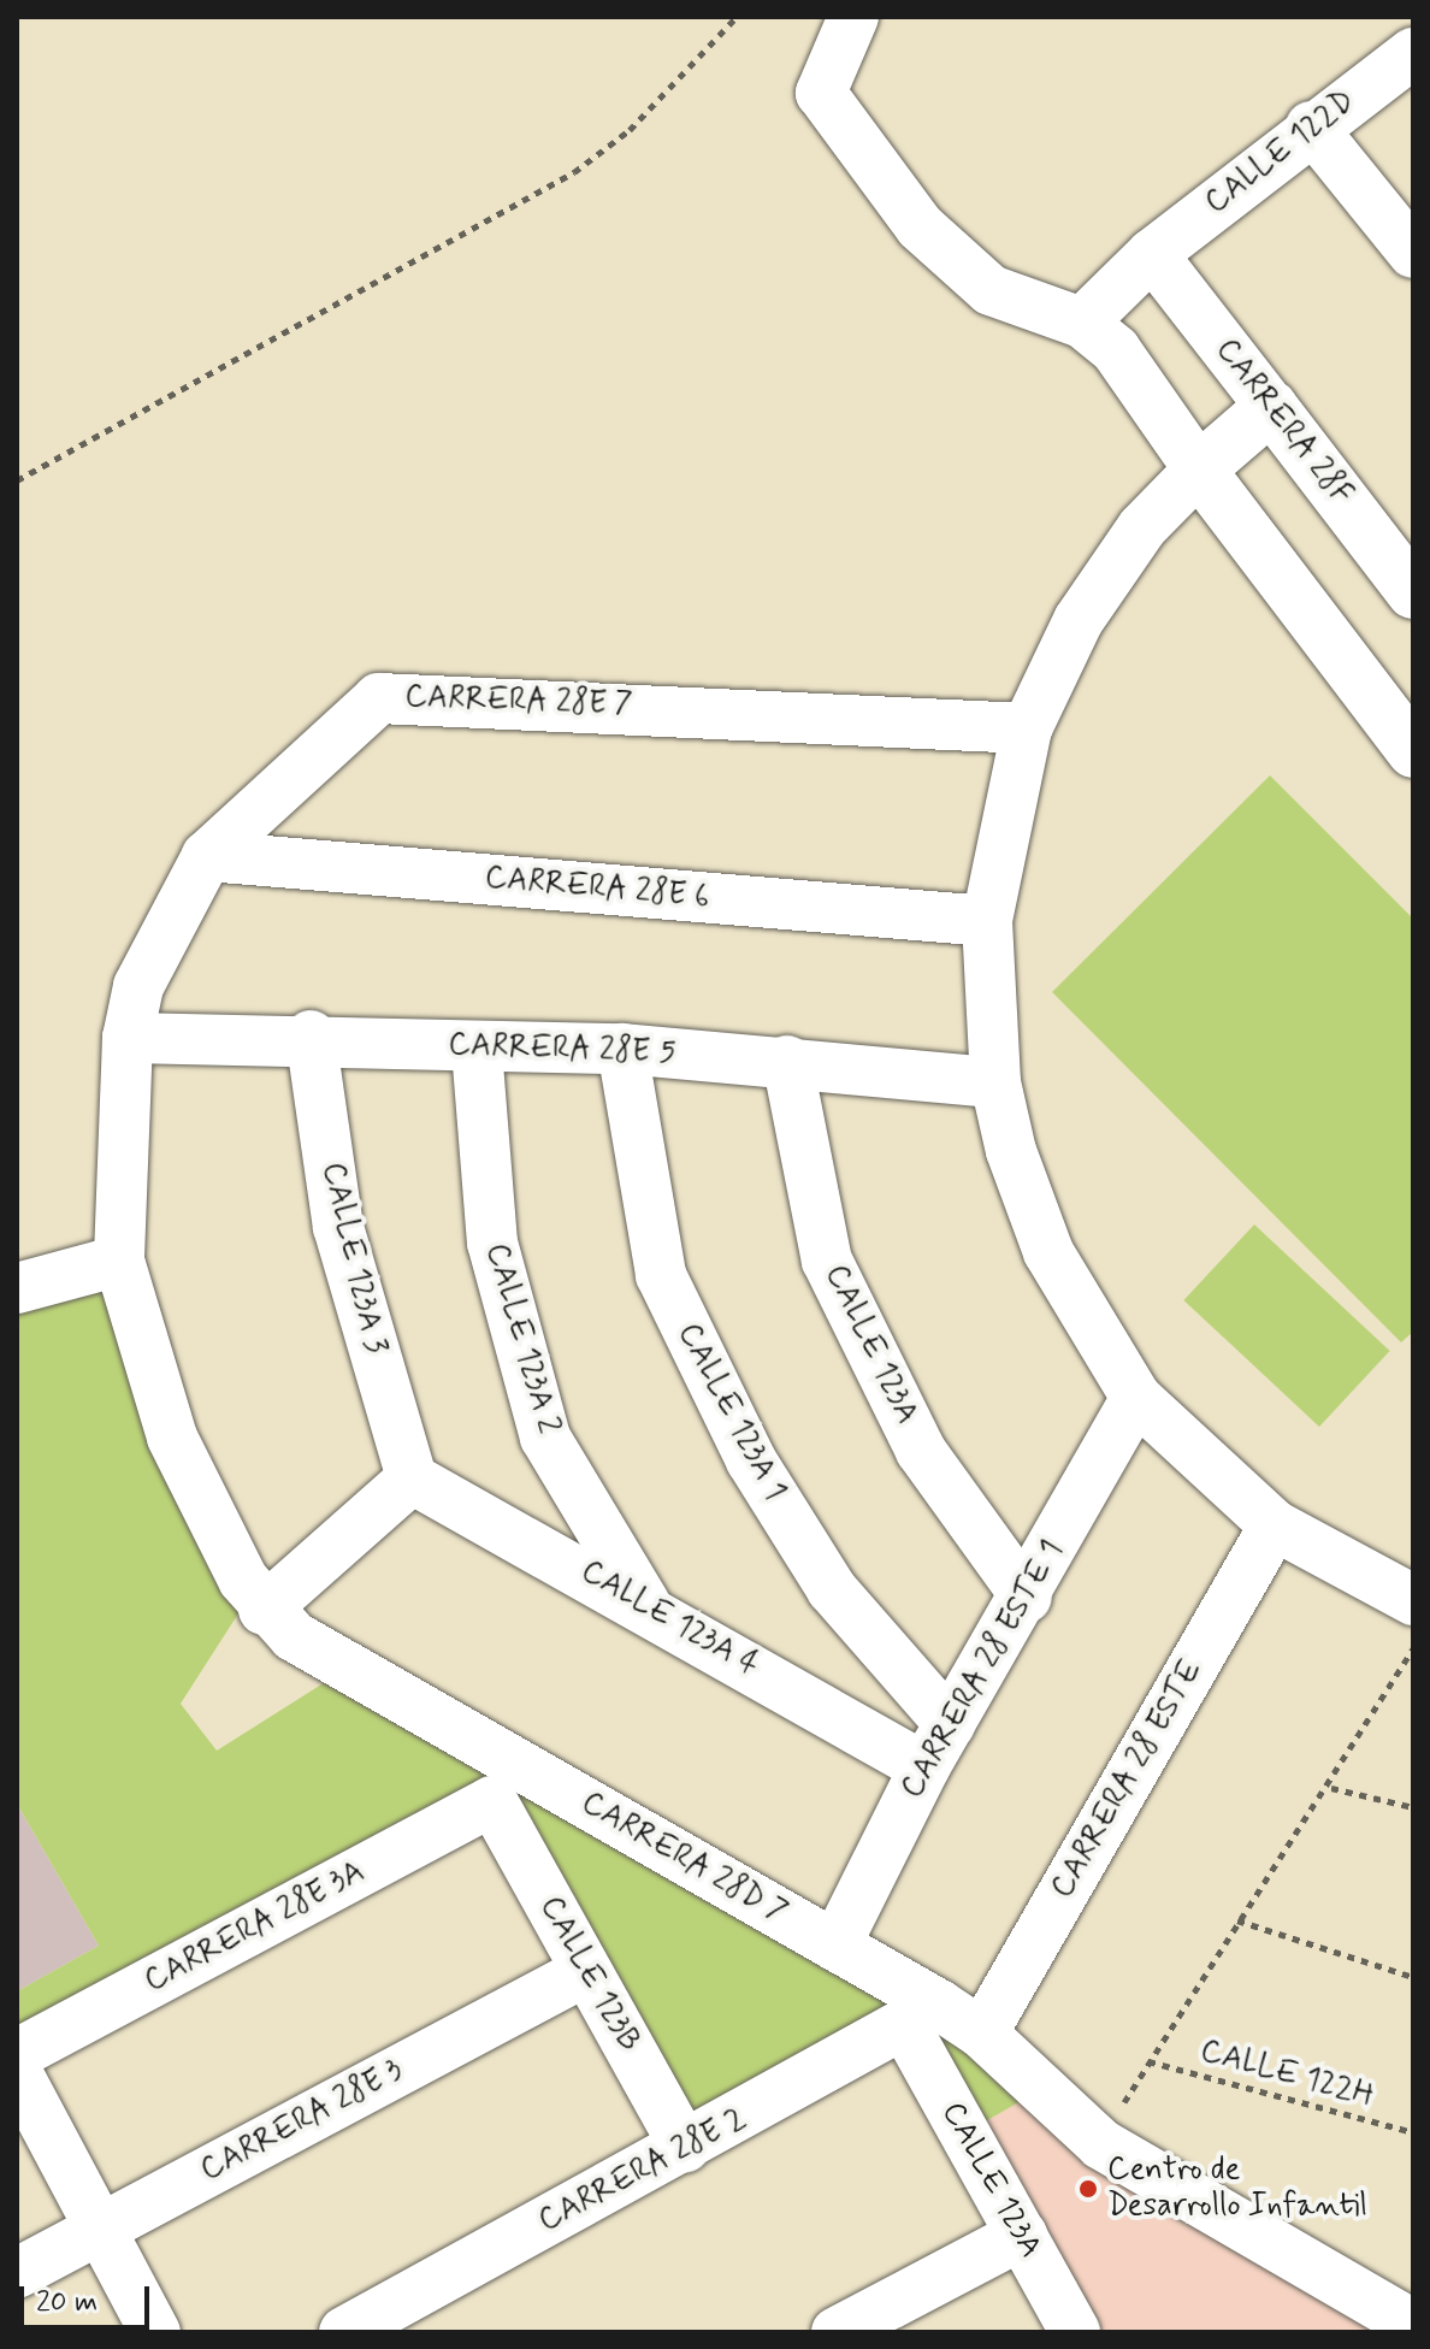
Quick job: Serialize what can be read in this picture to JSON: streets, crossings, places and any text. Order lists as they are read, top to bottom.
{
  "streets": {
    "street": [
      "CALLE 122D",
      "CARRERA 28F",
      "CARRERA 28E 7",
      "CARRERA 28E 6",
      "CARRERA 28E 5",
      "CALLE 123A 3",
      "CALLE 123A 2",
      "CALLE 123A",
      "CALLE 123A 1",
      "CALLE 123A 4",
      "CARRERA 28 ESTE 1",
      "CARRERA 28 ESTE",
      "CARRERA 28D 7",
      "CARRERA 28E 3A",
      "CALLE 123B",
      "CARRERA 28E 3",
      "CARRERA 28E 2"
    ],
    "path": ["CALLE 122H"]
  },
  "crossings": [
    ["CALLE 122D", "CARRERA 28F"],
    ["CARRERA 28E 7", "CARRERA 28E 6"],
    ["CARRERA 28E 7", "CARRERA 28E 5"],
    ["CARRERA 28E 7", "CARRERA 28D 7"],
    ["CARRERA 28E 5", "CALLE 123A 3"],
    ["CARRERA 28E 5", "CALLE 123A 2"],
    ["CARRERA 28E 5", "CALLE 123A"],
    ["CARRERA 28E 5", "CALLE 123A 1"],
    ["CALLE 123A 3", "CALLE 123A 4"],
    ["CALLE 123A 2", "CALLE 123A 4"],
    ["CALLE 123A", "CARRERA 28 ESTE 1"],
    ["CALLE 123A", "CARRERA 28D 7"],
    ["CALLE 123A", "CARRERA 28E 2"],
    ["CALLE 123A 1", "CARRERA 28 ESTE 1"],
    ["CALLE 123A 4", "CARRERA 28 ESTE 1"],
    ["CARRERA 28 ESTE 1", "CARRERA 28D 7"],
    ["CARRERA 28 ESTE", "CARRERA 28D 7"],
    ["CARRERA 28D 7", "CARRERA 28E 3A"],
    ["CARRERA 28D 7", "CALLE 123B"],
    ["CARRERA 28D 7", "CARRERA 28E 2"],
    ["CARRERA 28E 3A", "CALLE 123B"],
    ["CALLE 123B", "CARRERA 28E 3"],
    ["CALLE 123B", "CARRERA 28E 2"]
  ],
  "places": ["Centro de Desarrollo Infantil"],
  "scale_bar": "20 m"
}
